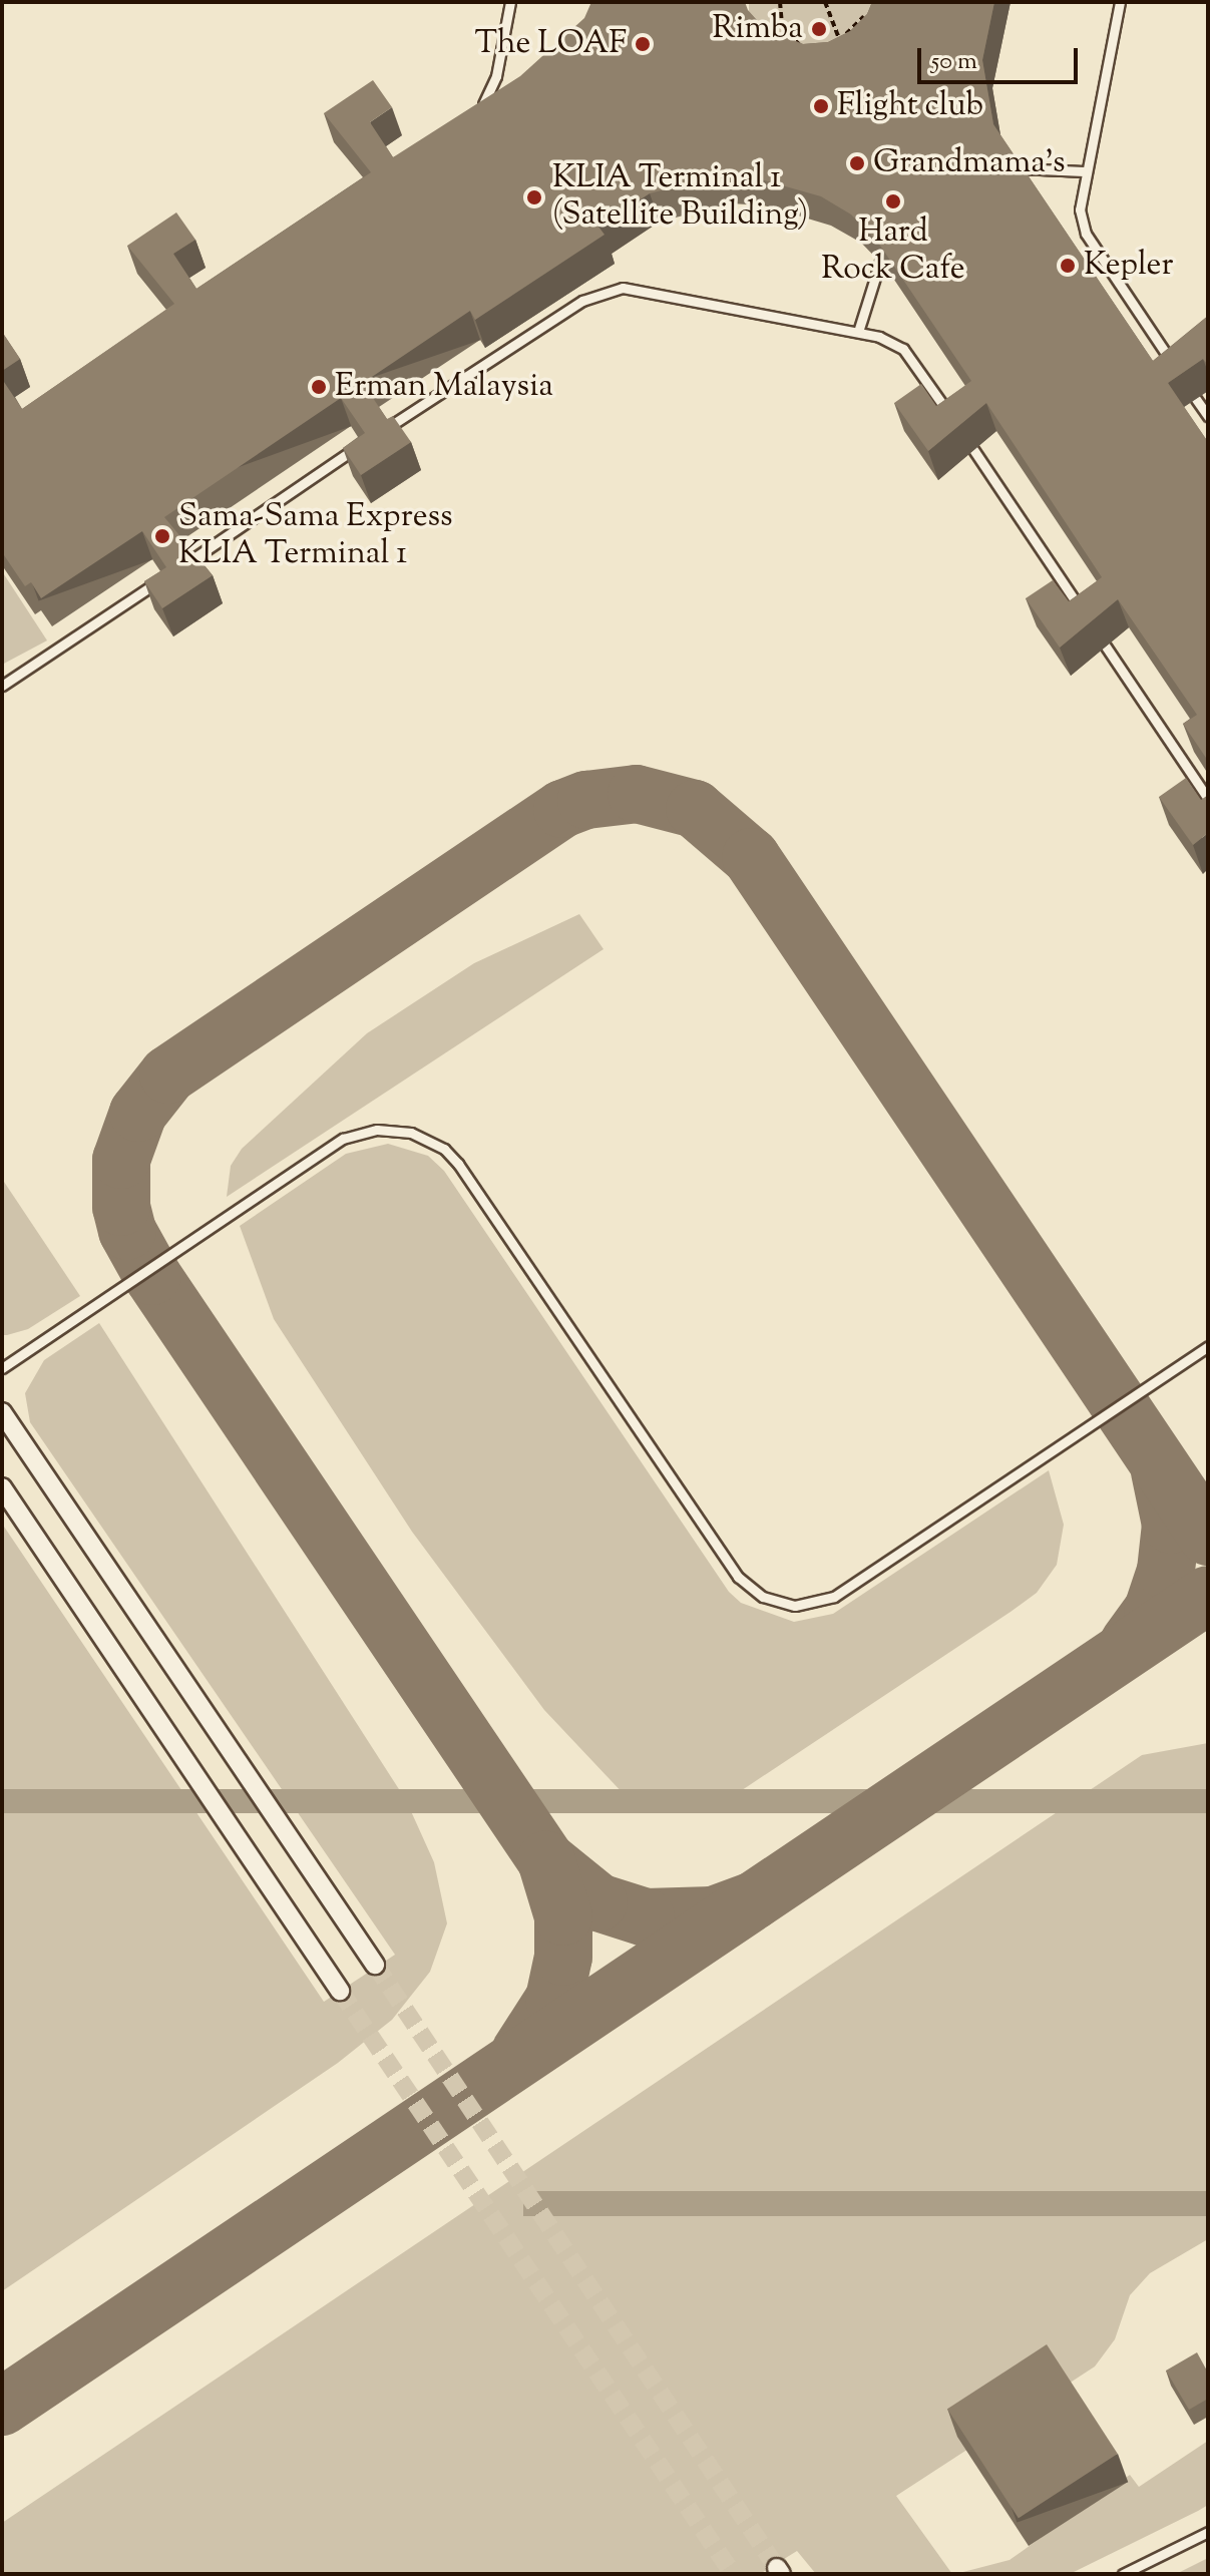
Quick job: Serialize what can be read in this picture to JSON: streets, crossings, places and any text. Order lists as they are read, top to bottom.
{
  "places": [
    "Rimba",
    "The LOAF",
    "Flight club",
    "Grandmama’s",
    "KLIA Terminal 1 (Satellite Building)",
    "Hard Rock Cafe",
    "Kepler",
    "Erman Malaysia",
    "Sama-Sama Express KLIA Terminal 1"
  ],
  "scale_bar": "50 m"
}
